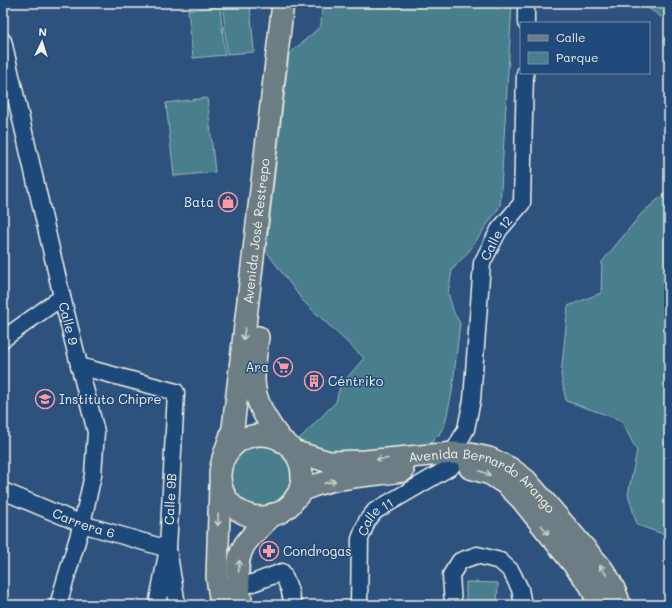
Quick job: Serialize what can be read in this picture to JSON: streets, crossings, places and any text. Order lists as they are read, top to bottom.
{
  "streets": {
    "main road": ["Avenida José Restrepo", "Avenida Bernardo Arango"],
    "street": [
      "Calle 12",
      "Calle 9",
      "Calle 9B",
      "Calle 11",
      "Carrera 6"
    ]
  },
  "crossings": [
    ["Avenida José Restrepo", "Avenida Bernardo Arango"],
    ["Calle 12", "Avenida Bernardo Arango"],
    ["Calle 12", "Calle 11"],
    ["Calle 9", "Calle 9B"],
    ["Calle 9", "Carrera 6"],
    ["Avenida Bernardo Arango", "Calle 11"],
    ["Calle 9B", "Carrera 6"]
  ],
  "places": {
    "shop": ["Bata"],
    "supermarket": ["Ara"],
    "building": ["Céntriko"],
    "school or university": ["Instituto Chipre"],
    "pharmacy": ["Condrogas"]
  },
  "legend": ["Calle", "Parque"],
  "north": "top"
}
